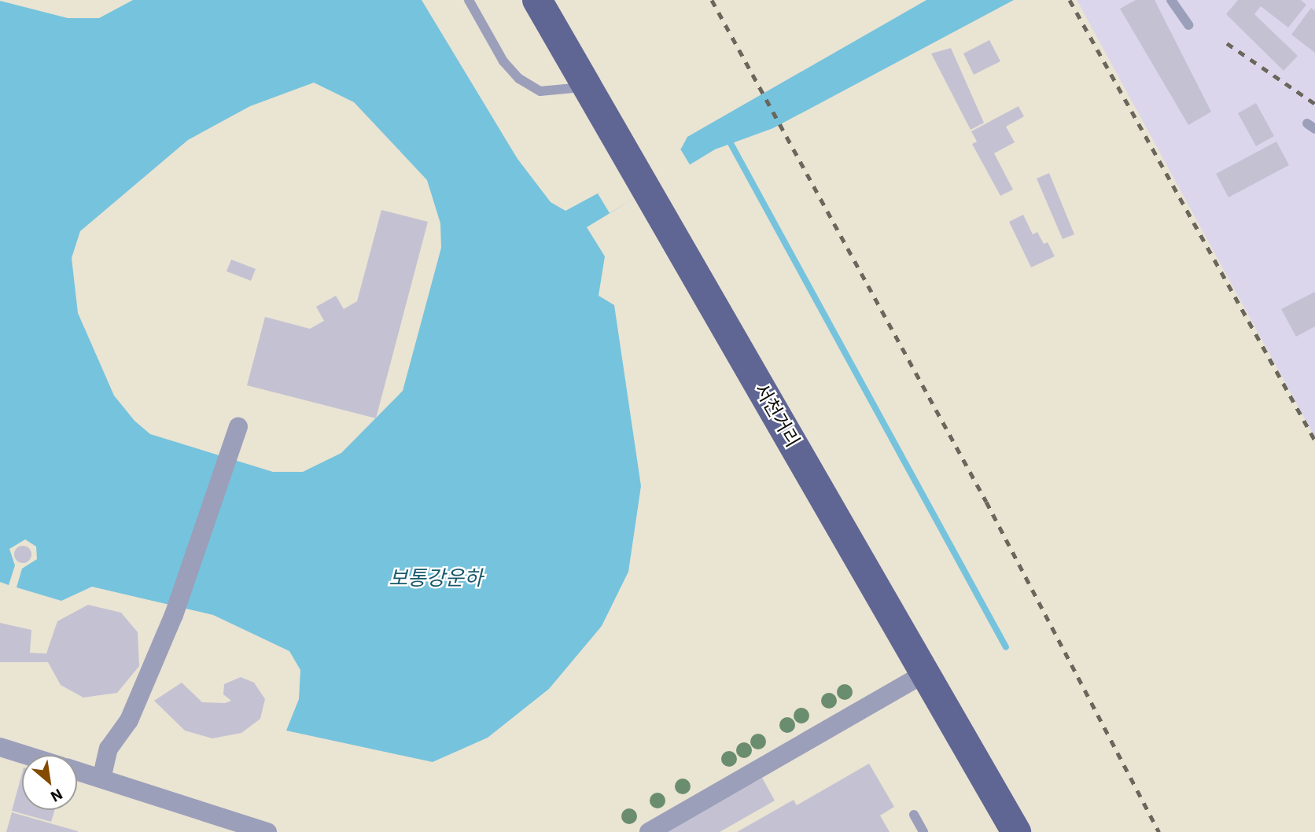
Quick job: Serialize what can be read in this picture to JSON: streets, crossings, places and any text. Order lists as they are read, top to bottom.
{
  "streets": {
    "main road": ["서천거리"]
  },
  "water": ["보통강운하"],
  "north": "bottom right"
}
